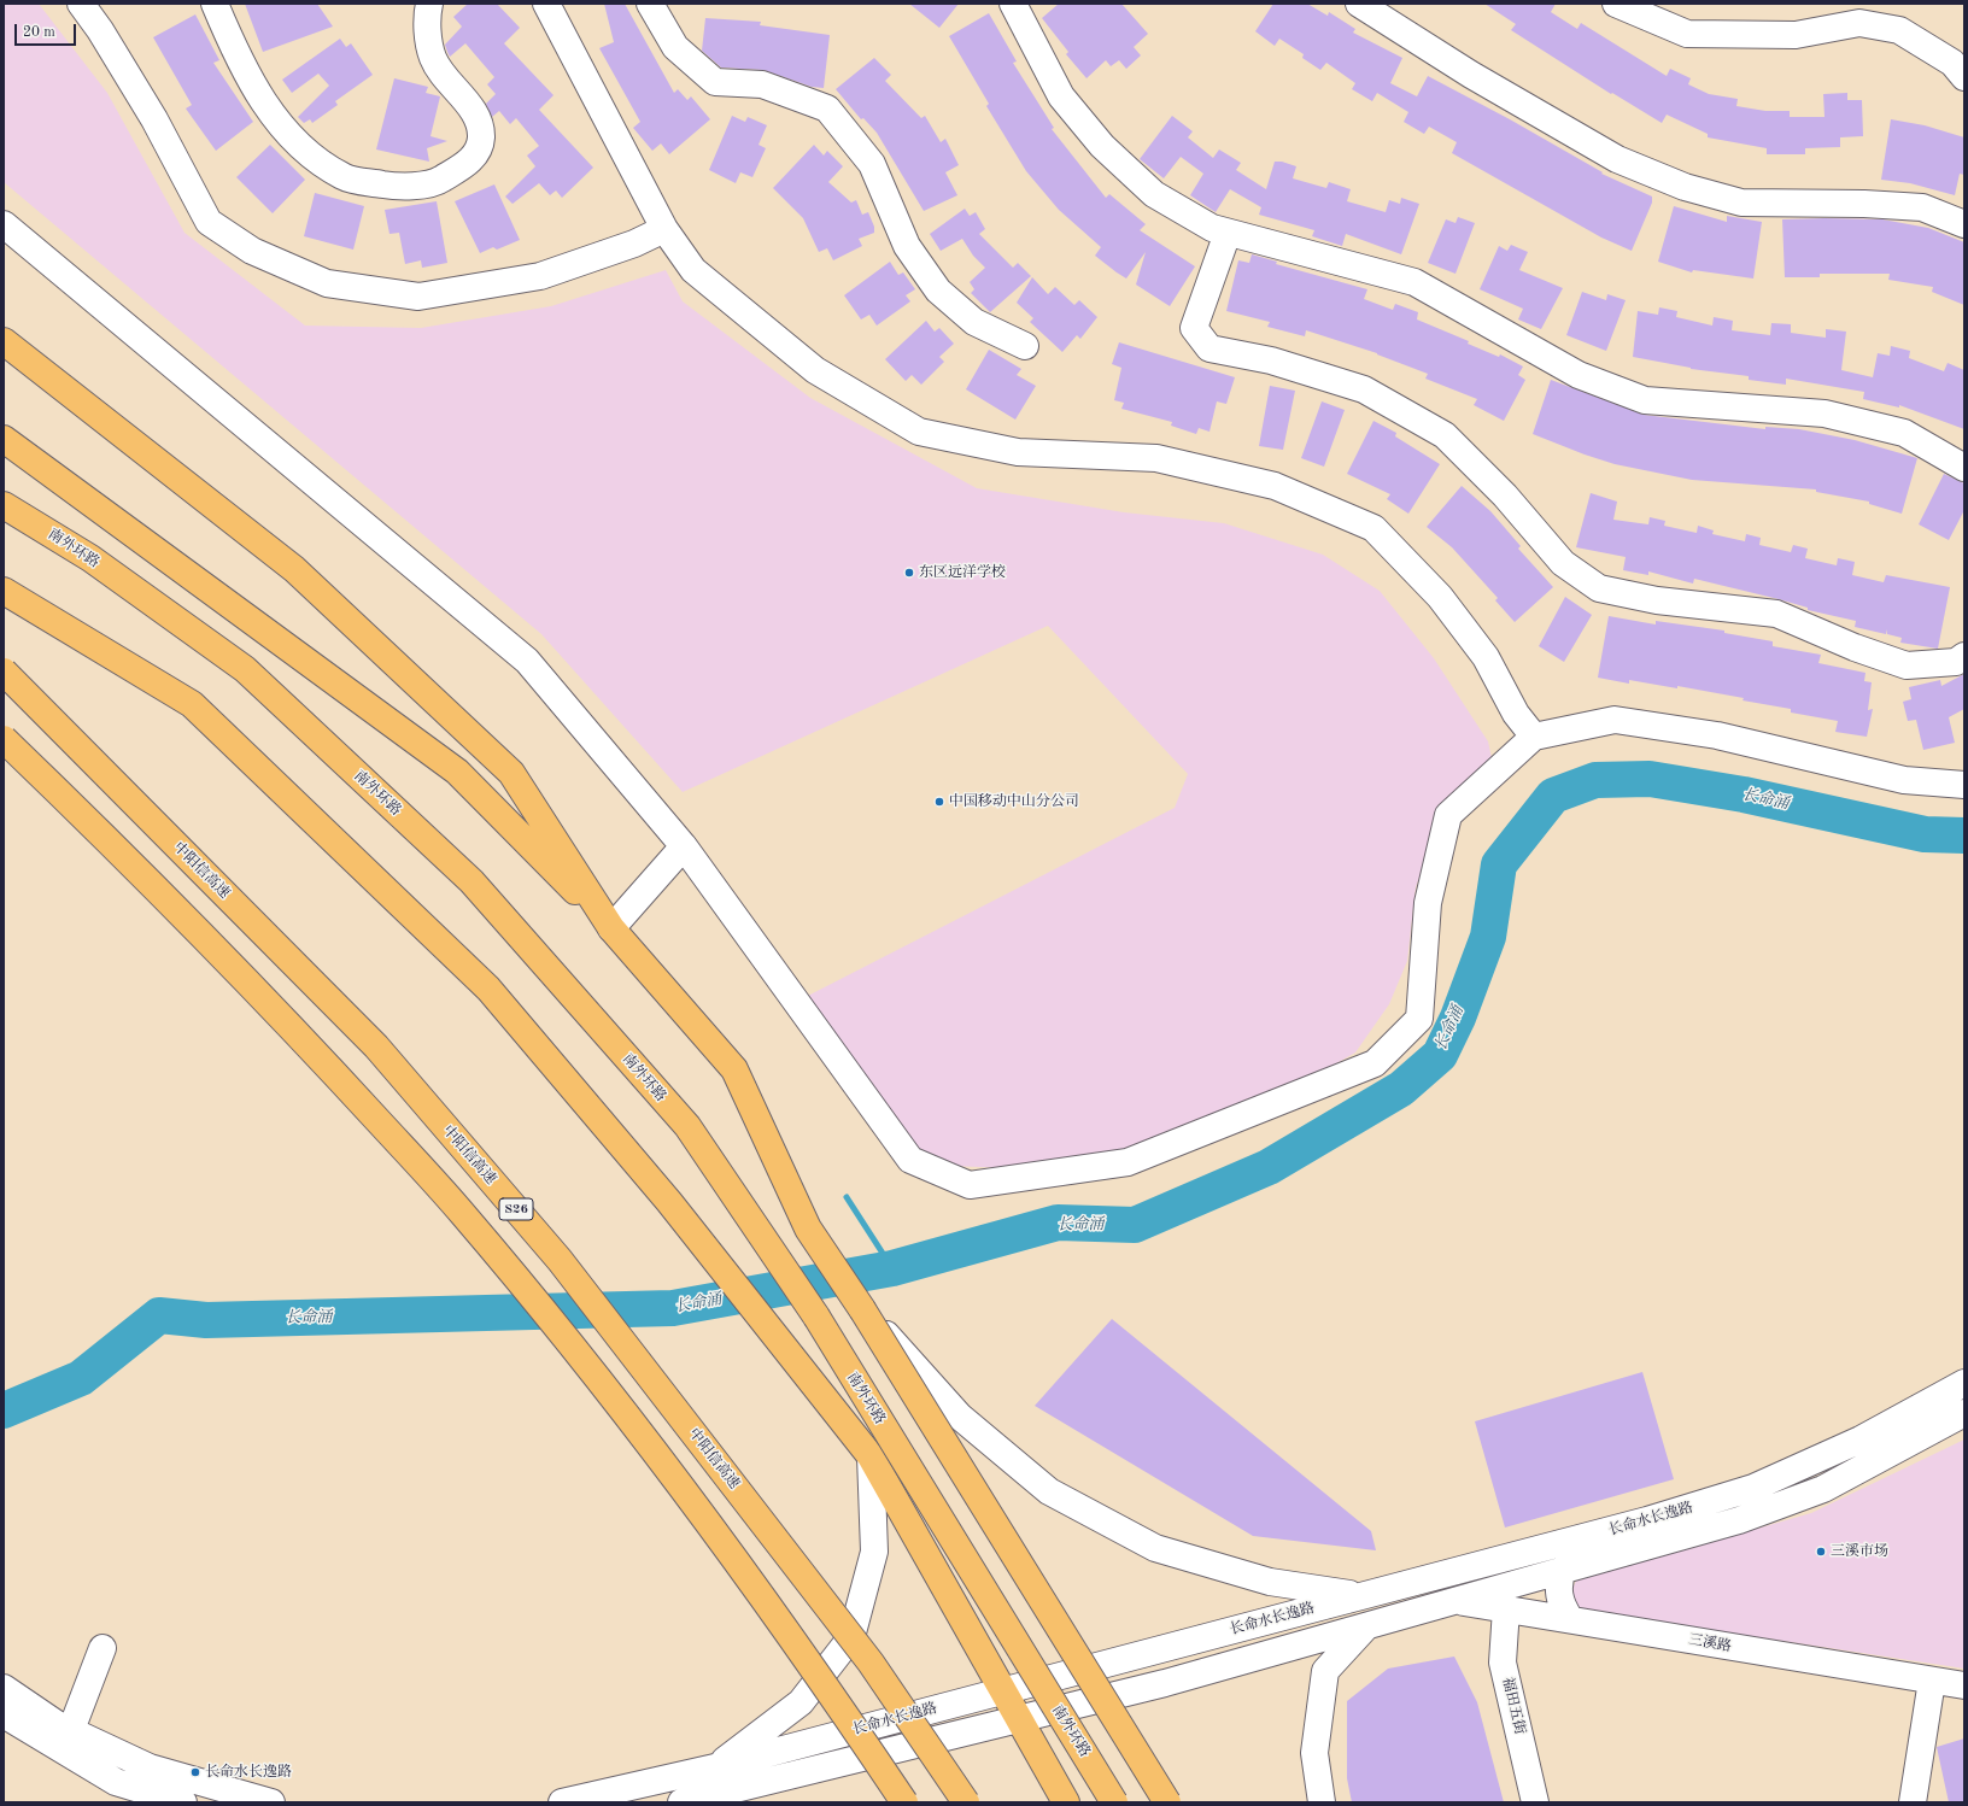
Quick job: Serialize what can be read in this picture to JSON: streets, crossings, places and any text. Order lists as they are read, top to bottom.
{
  "streets": {
    "highway": ["南外环路", "中阳信高速", "S26"],
    "street": ["长命水长逸路", "三溪路", "福田五街"]
  },
  "crossings": [
    ["南外环路", "长命水长逸路"],
    ["长命水长逸路", "三溪路"],
    ["三溪路", "福田五街"]
  ],
  "water": ["长命涌"],
  "places": [
    "东区远洋学校",
    "中国移动中山分公司",
    "三溪市场",
    "长命水长逸路"
  ],
  "scale_bar": "20 m"
}
